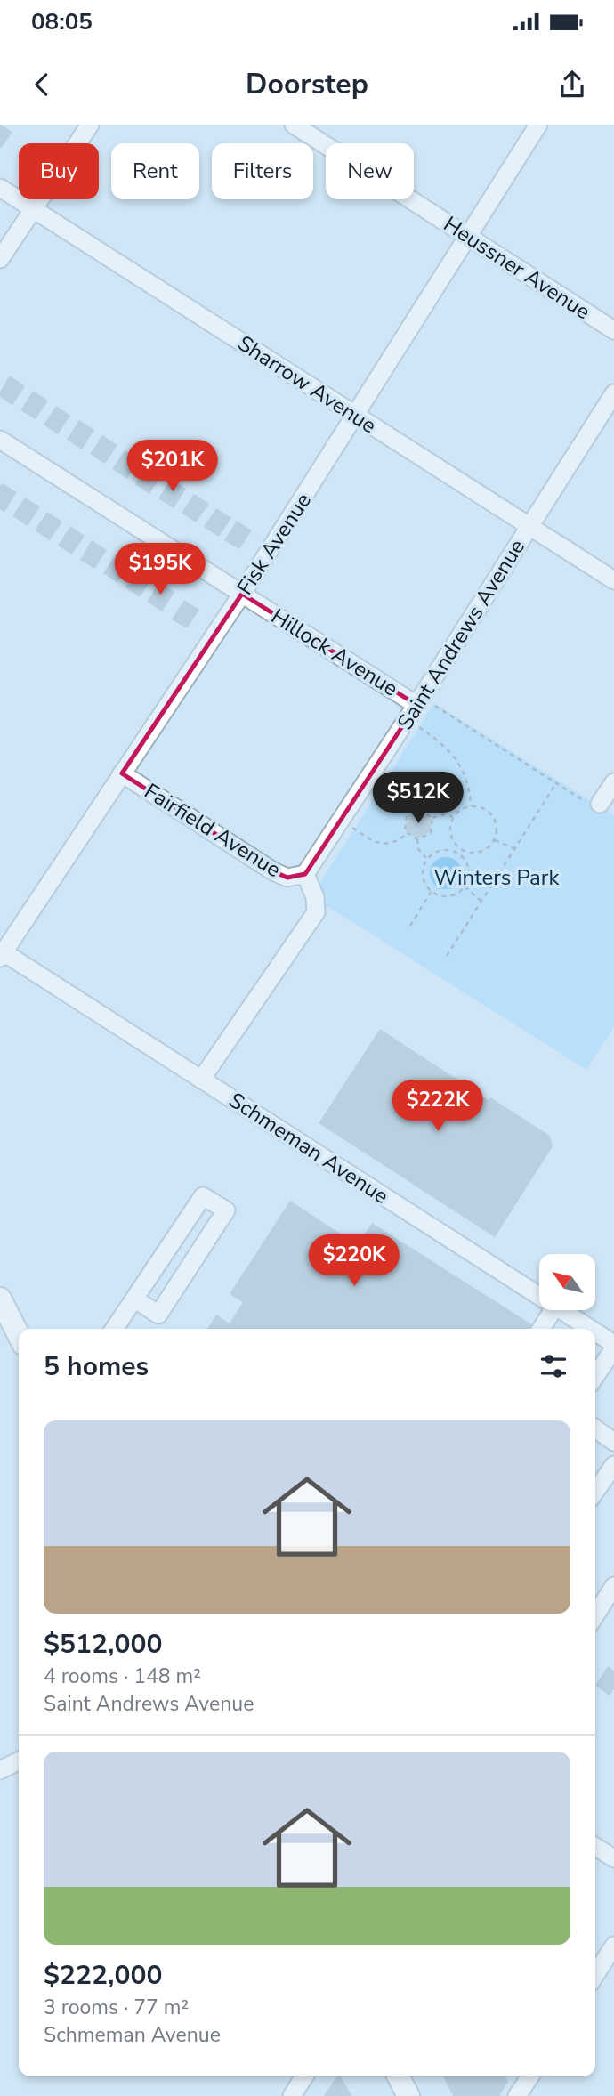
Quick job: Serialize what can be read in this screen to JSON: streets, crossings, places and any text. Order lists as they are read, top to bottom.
{
  "streets": {
    "street": [
      "Heussner Avenue",
      "Sharrow Avenue",
      "Fisk Avenue",
      "Saint Andrews Avenue",
      "Hillock Avenue",
      "Fairfield Avenue",
      "Schmeman Avenue"
    ]
  },
  "crossings": [
    ["Heussner Avenue", "Fisk Avenue"],
    ["Sharrow Avenue", "Fisk Avenue"],
    ["Sharrow Avenue", "Saint Andrews Avenue"],
    ["Fisk Avenue", "Hillock Avenue"],
    ["Fisk Avenue", "Fairfield Avenue"],
    ["Fisk Avenue", "Schmeman Avenue"],
    ["Saint Andrews Avenue", "Hillock Avenue"],
    ["Saint Andrews Avenue", "Fairfield Avenue"]
  ],
  "parks": ["Winters Park"],
  "north": "top left",
  "page": {
    "status": "08:05",
    "header": "Doorstep",
    "chip": [
      "Buy",
      "Rent",
      "Filters",
      "New"
    ],
    "price": [
      "$201K",
      "$195K",
      "$512K",
      "$222K",
      "$220K"
    ],
    "heading": "5 homes",
    "list": [
      {
        "name": "$512,000",
        "note": "4 rooms · 148 m² · Saint Andrews Avenue"
      },
      {
        "name": "$222,000",
        "note": "3 rooms · 77 m² · Schmeman Avenue"
      }
    ]
  }
}
